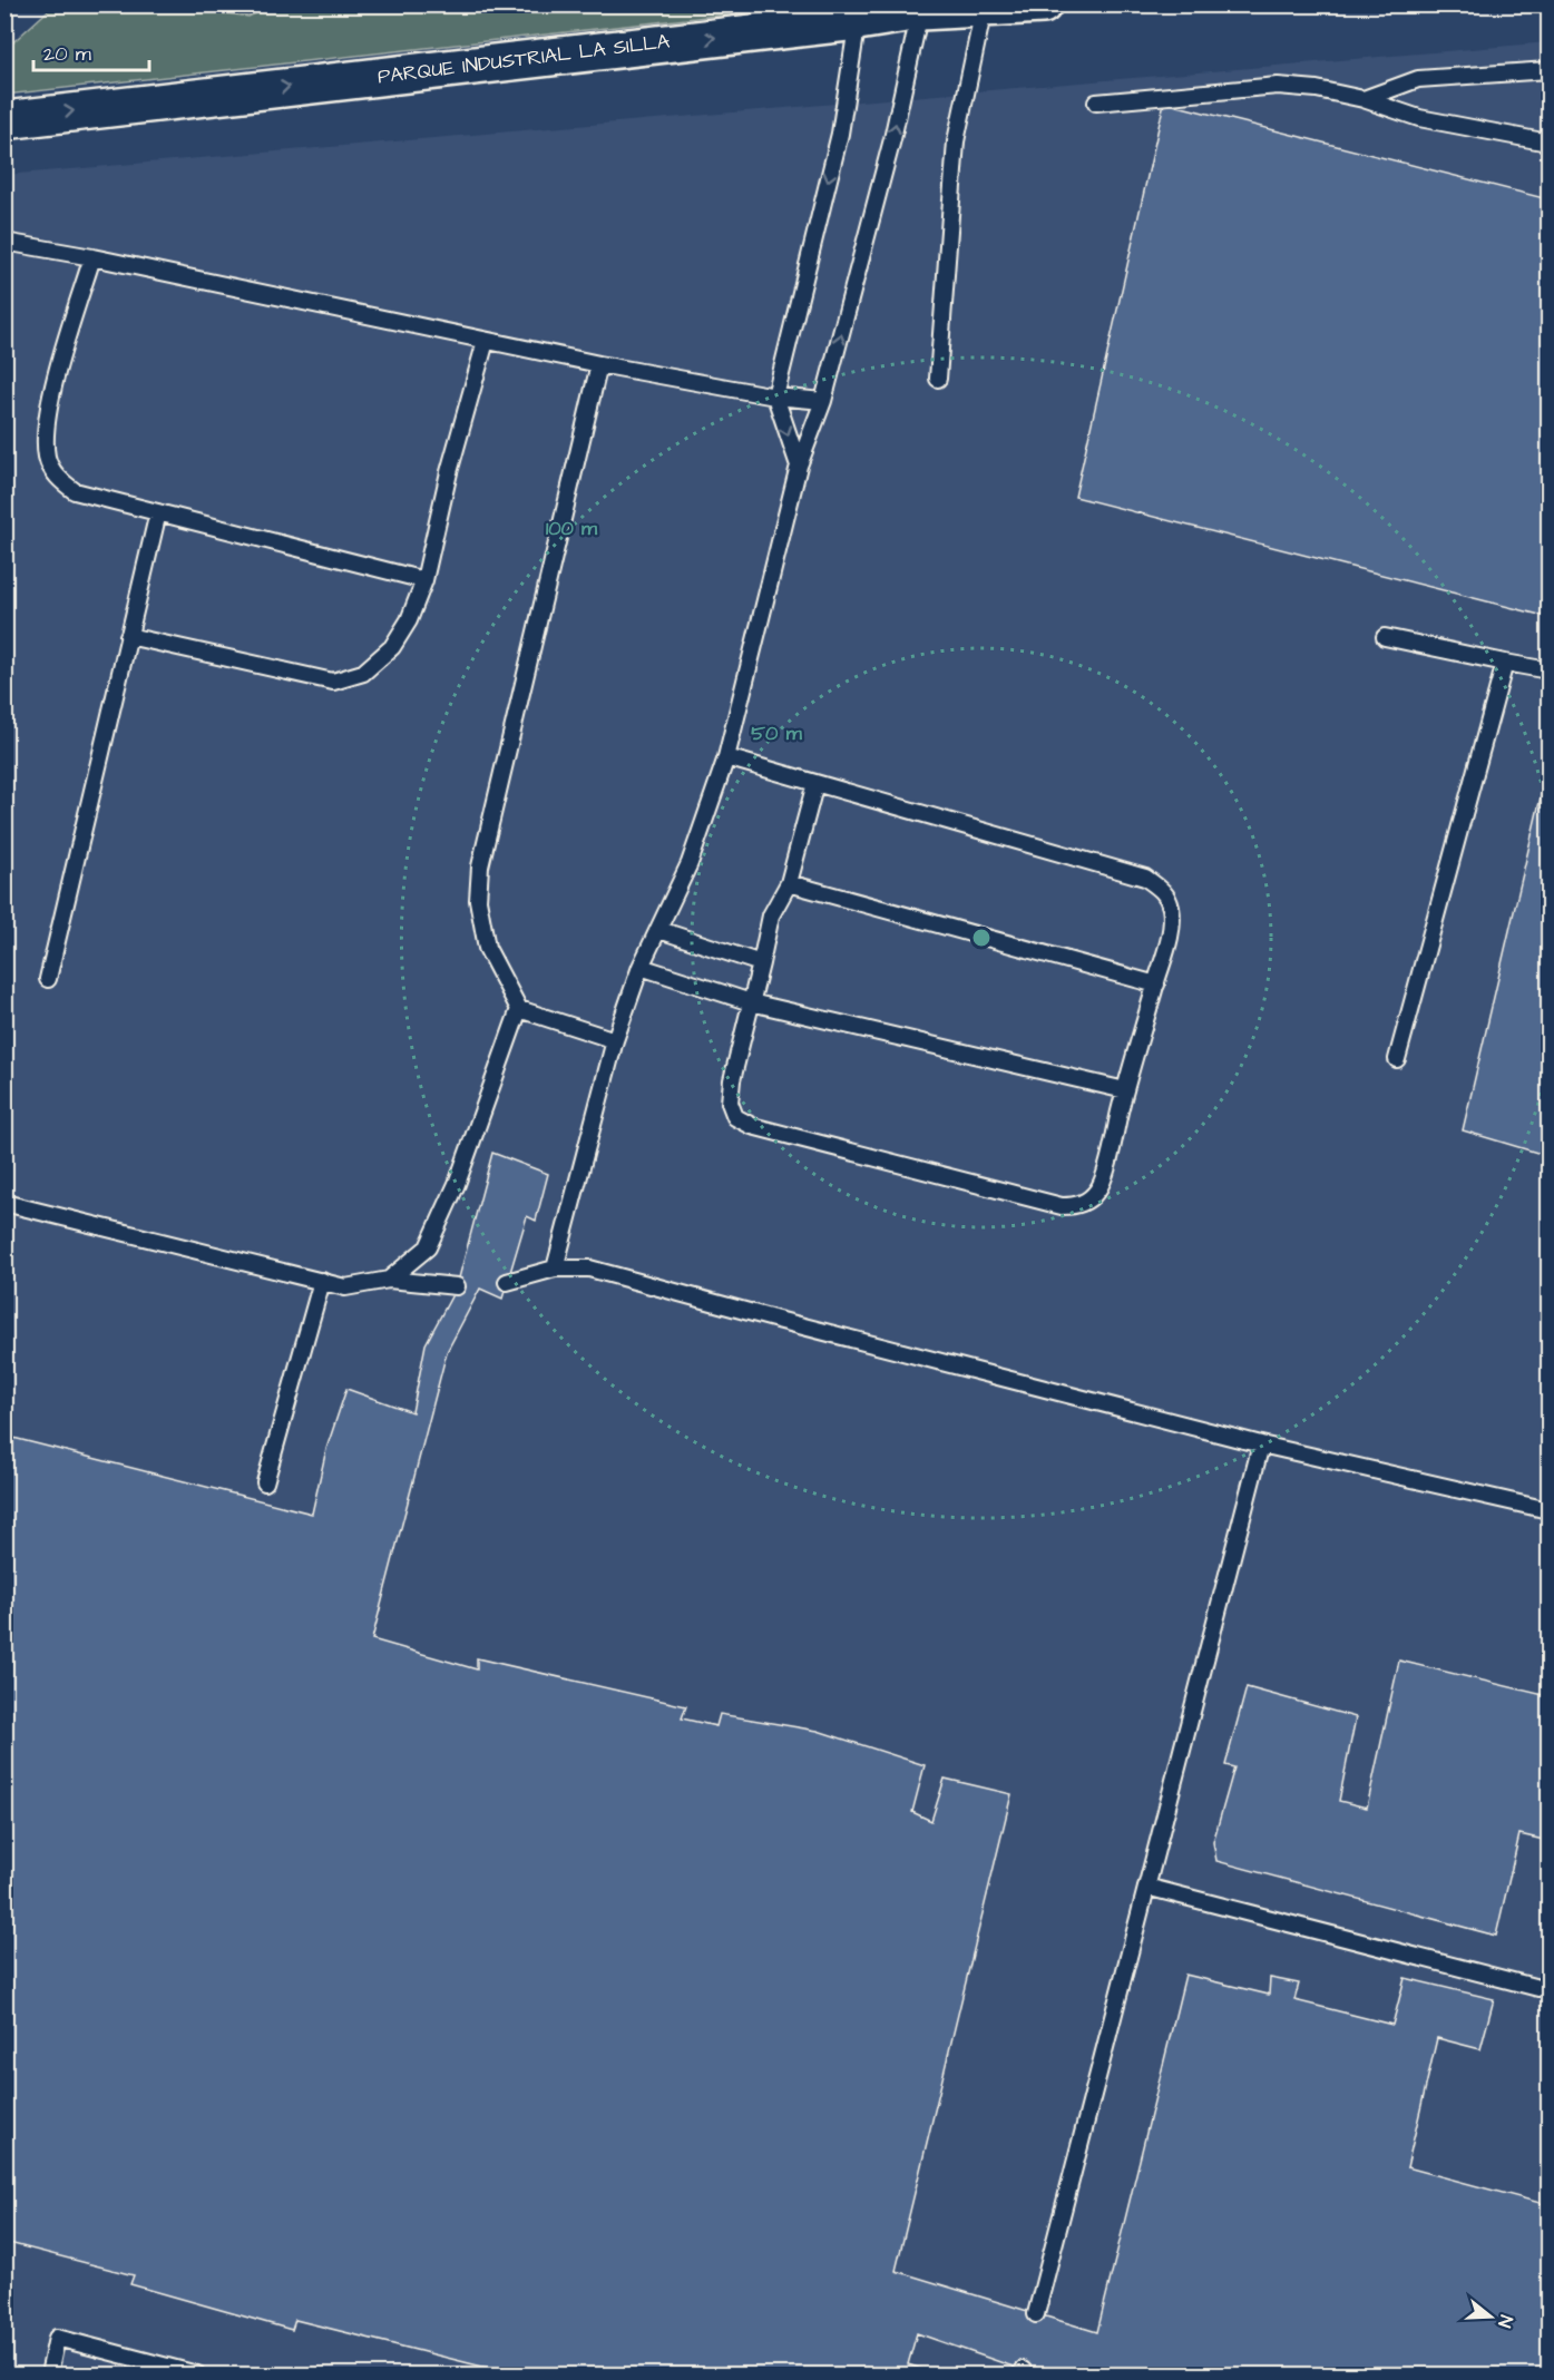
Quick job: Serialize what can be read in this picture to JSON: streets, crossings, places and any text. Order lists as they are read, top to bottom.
{
  "streets": {
    "street": ["PARQUE INDUSTRIAL LA SILLA"]
  },
  "one_way": ["PARQUE INDUSTRIAL LA SILLA"],
  "scale_bar": "20 m",
  "north": "right",
  "rings": ["100 m", "50 m"]
}
